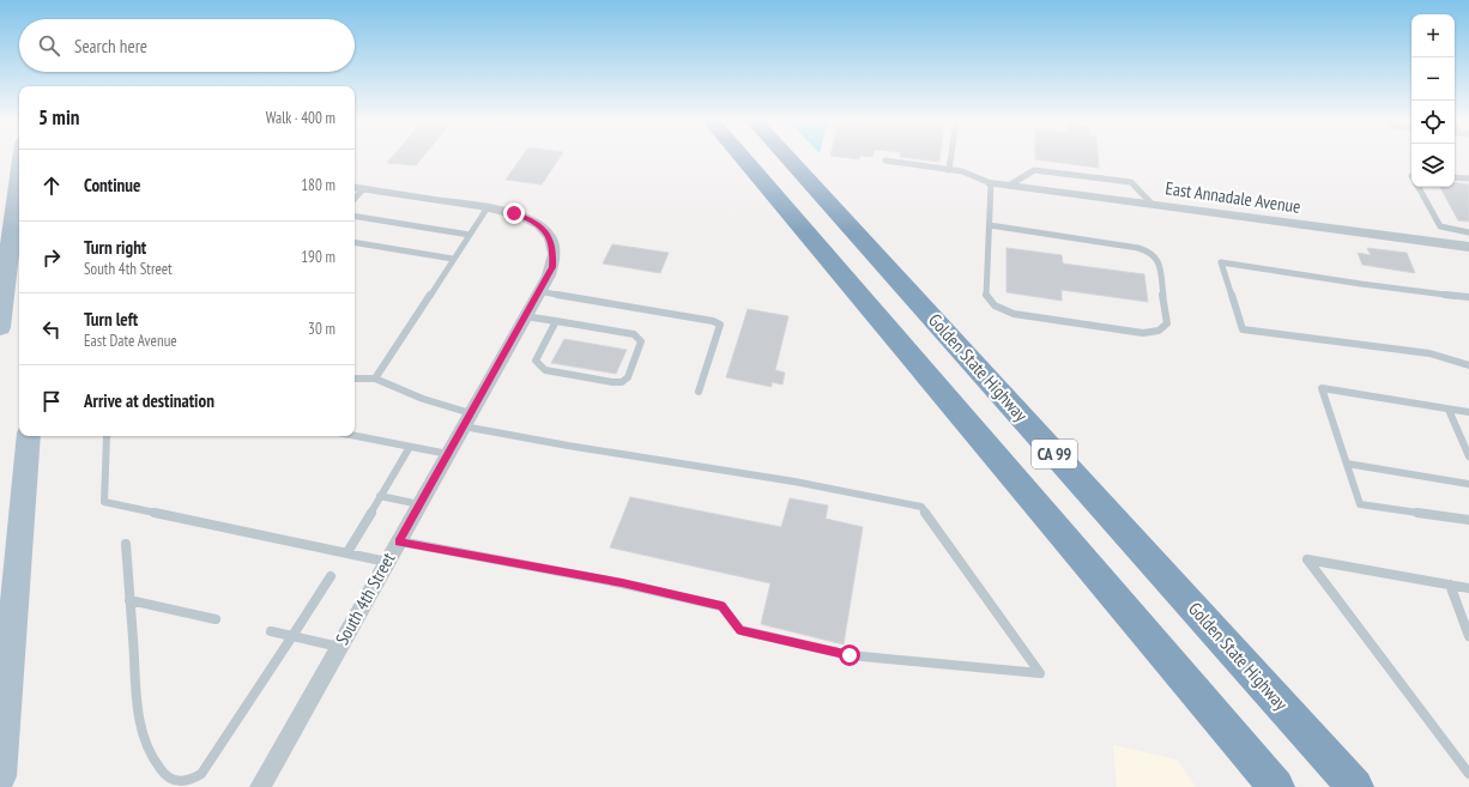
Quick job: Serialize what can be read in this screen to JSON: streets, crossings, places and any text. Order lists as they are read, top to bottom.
{
  "streets": {
    "highway": ["Golden State Highway", "CA 99"],
    "street": ["East Annadale Avenue", "South 4th Street"]
  },
  "page": {
    "map_buttons": ["+", "−"],
    "search": "Search here",
    "heading": ["5 min", "Walk · 400 m"],
    "list": [
      ["Continue", "180 m"],
      ["Turn right", "South 4th Street", "190 m"],
      ["Turn left", "East Date Avenue", "30 m"],
      "Arrive at destination"
    ]
  }
}
